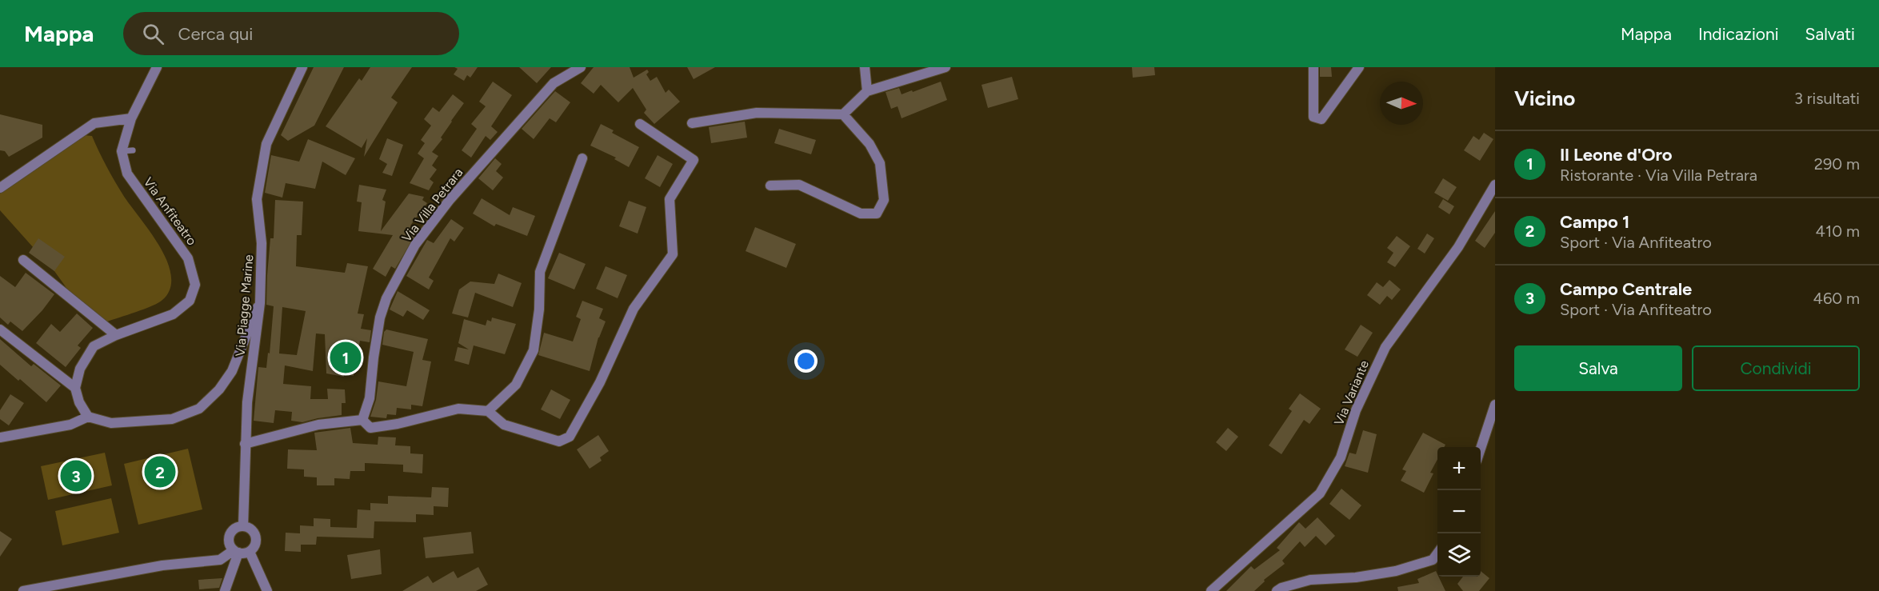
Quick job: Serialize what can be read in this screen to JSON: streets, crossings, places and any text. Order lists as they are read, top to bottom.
{
  "streets": {
    "street": [
      "Via Villa Petrara",
      "Via Anfiteatro",
      "Via Piagge Marine",
      "Via Variante"
    ]
  },
  "north": "right",
  "page": {
    "header": "Mappa",
    "search": "Cerca qui",
    "nav": ["Mappa", "Indicazioni", "Salvati"],
    "heading": ["Vicino", "3 risultati"],
    "list": [
      {
        "mark": "1",
        "name": "Il Leone d'Oro",
        "note": "Ristorante · Via Villa Petrara",
        "value": "290 m"
      },
      {
        "mark": "2",
        "name": "Campo 1",
        "note": "Sport · Via Anfiteatro",
        "value": "410 m"
      },
      {
        "mark": "3",
        "name": "Campo Centrale",
        "note": "Sport · Via Anfiteatro",
        "value": "460 m"
      }
    ],
    "buttons": ["Salva", "Condividi"],
    "pins": ["1", "2", "3"],
    "map_buttons": ["+", "−"]
  }
}
